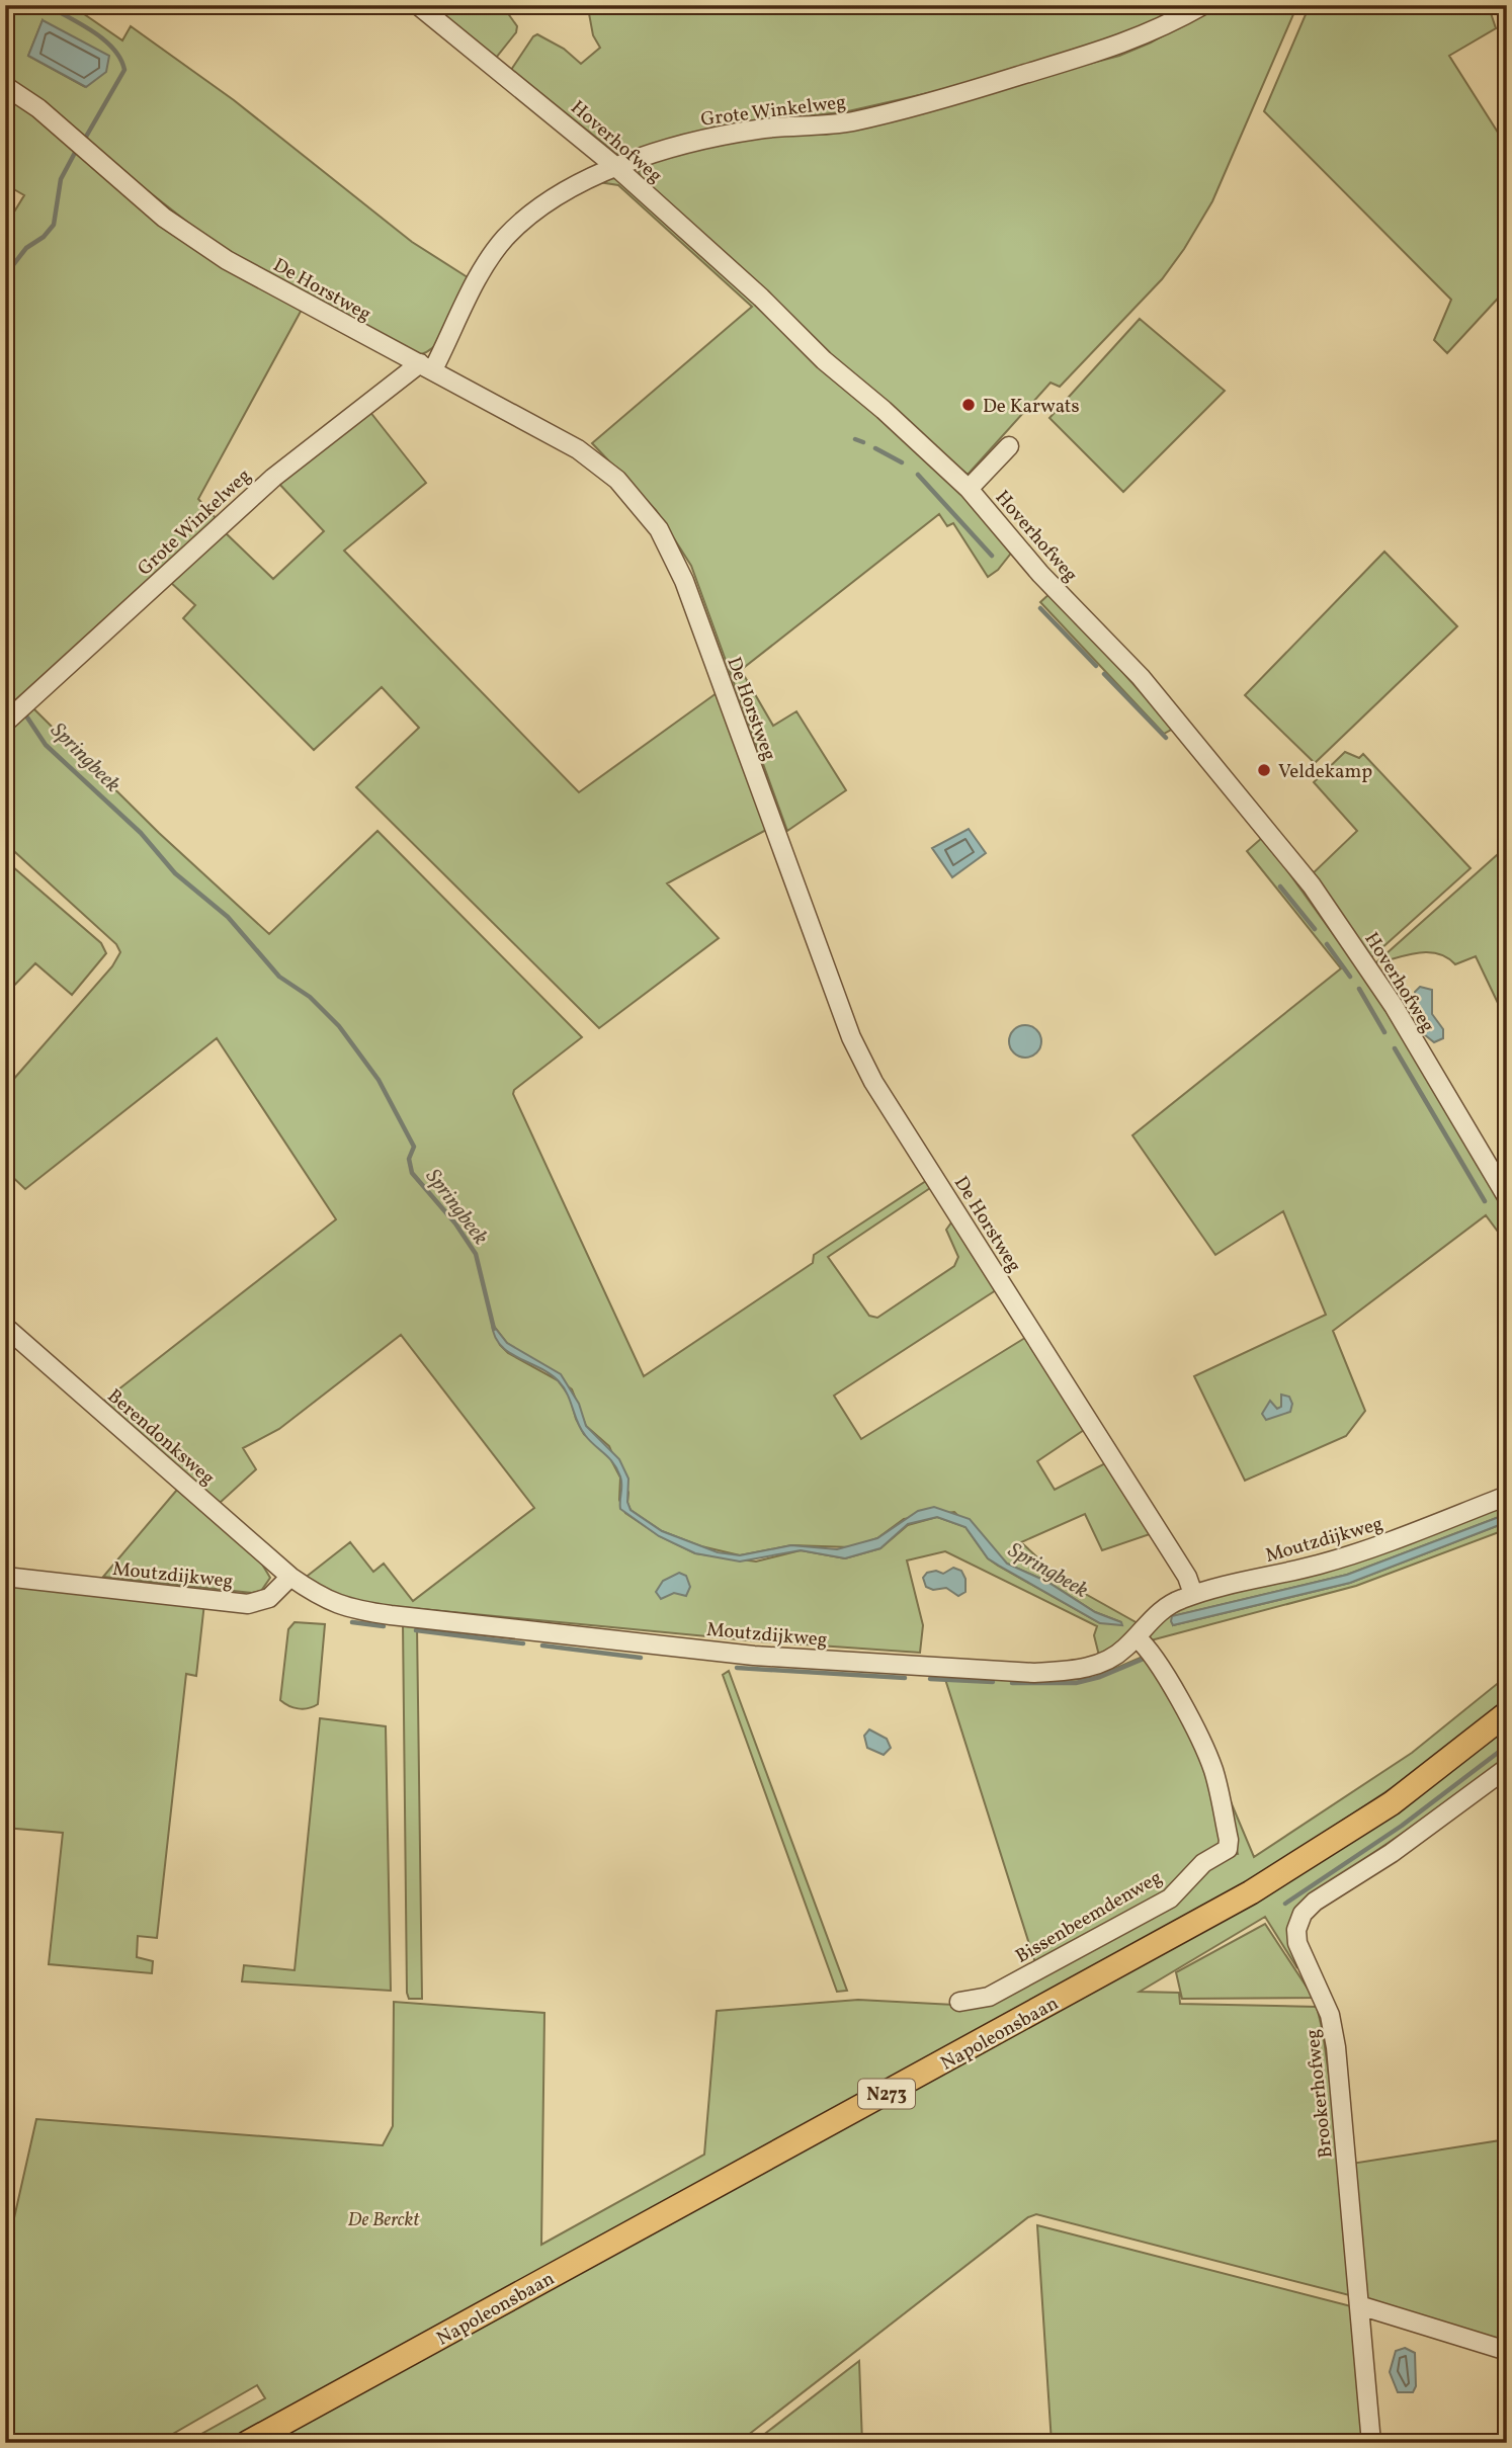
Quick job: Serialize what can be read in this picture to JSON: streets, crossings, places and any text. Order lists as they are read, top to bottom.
{
  "streets": {
    "main road": ["Napoleonsbaan", "N273"],
    "street": [
      "Grote Winkelweg",
      "Hoverhofweg",
      "De Horstweg",
      "Berendonksweg",
      "Moutzdijkweg",
      "Bissenbeemdenweg",
      "Brookerhofweg"
    ]
  },
  "crossings": [
    ["Grote Winkelweg", "Hoverhofweg"],
    ["Grote Winkelweg", "De Horstweg"],
    ["De Horstweg", "Moutzdijkweg"],
    ["Berendonksweg", "Moutzdijkweg"],
    ["Moutzdijkweg", "Bissenbeemdenweg"]
  ],
  "water": ["Springbeek"],
  "parks": ["De Berckt"],
  "places": ["De Karwats", "Veldekamp"]
}
